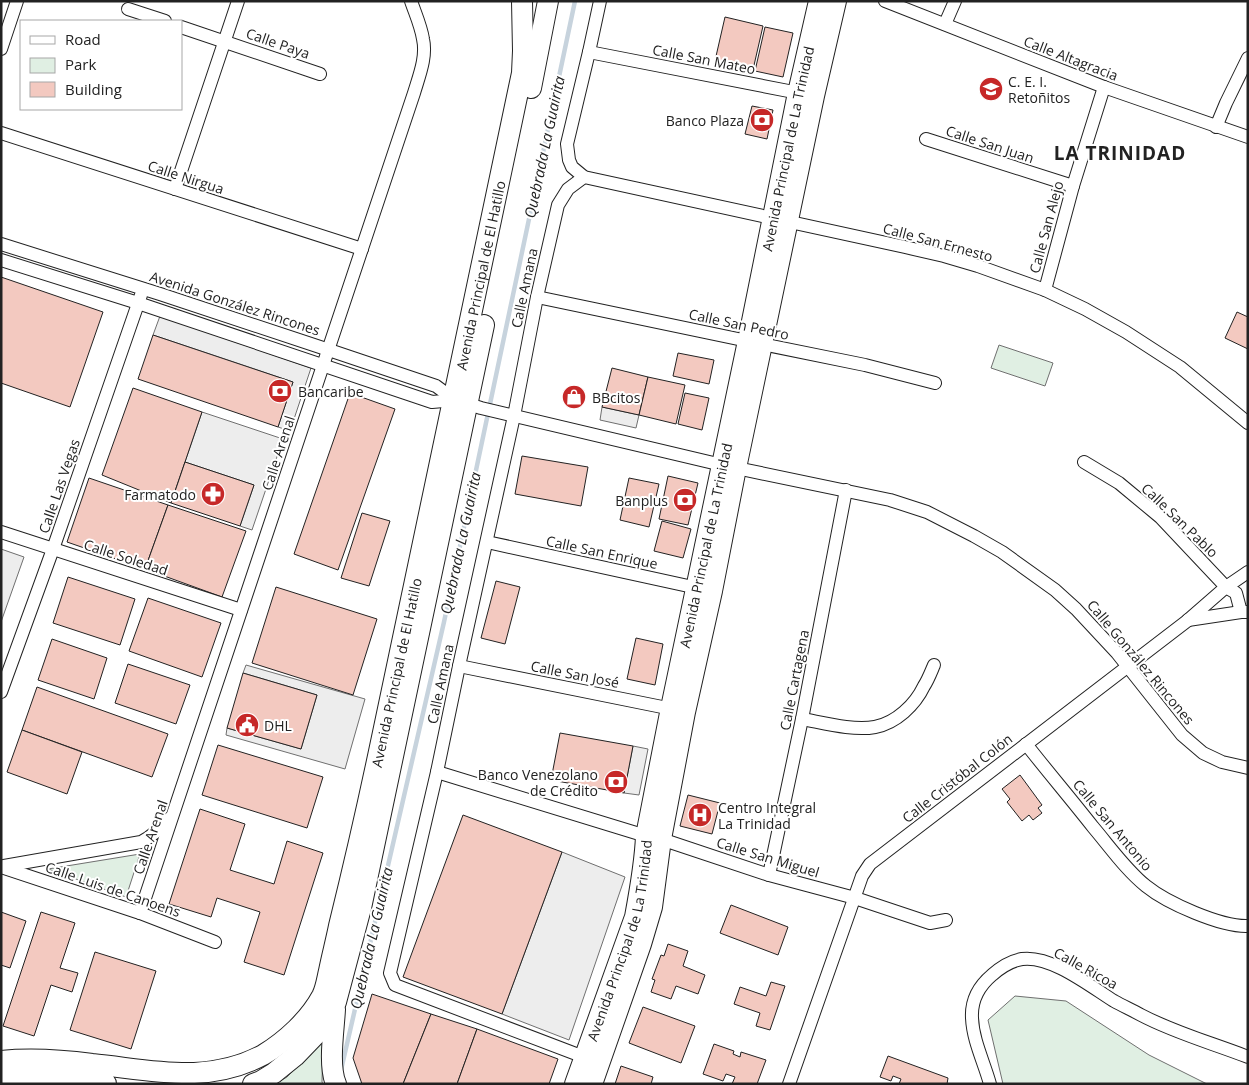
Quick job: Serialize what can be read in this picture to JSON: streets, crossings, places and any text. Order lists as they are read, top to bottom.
{
  "streets": {
    "main road": ["Avenida Principal de La Trinidad", "Avenida Principal de El Hatillo"],
    "street": [
      "Calle Paya",
      "Calle Altagracia",
      "Calle San Mateo",
      "Calle San Juan",
      "Calle Nirgua",
      "Calle San Alejo",
      "Calle San Ernesto",
      "Calle Amana",
      "Avenida González Rincones",
      "Calle San Pedro",
      "Calle Arenal",
      "Calle Las Vegas",
      "Calle San Pablo",
      "Calle San Enrique",
      "Calle Soledad",
      "Calle González Rincones",
      "Calle San José",
      "Calle Cartagena",
      "Calle Cristóbal Colón",
      "Calle San Antonio",
      "Calle San Miguel",
      "Calle Luis de Canoens",
      "Calle Ricoa"
    ]
  },
  "crossings": [
    ["Calle Altagracia", "Calle San Alejo"],
    ["Calle San Mateo", "Avenida Principal de La Trinidad"],
    ["Calle San Juan", "Calle San Alejo"],
    ["Avenida Principal de La Trinidad", "Calle San Ernesto"],
    ["Avenida Principal de La Trinidad", "Calle Amana"],
    ["Avenida Principal de La Trinidad", "Avenida González Rincones"],
    ["Avenida Principal de La Trinidad", "Calle San Pedro"],
    ["Avenida Principal de La Trinidad", "Calle San Enrique"],
    ["Avenida Principal de La Trinidad", "Calle González Rincones"],
    ["Avenida Principal de La Trinidad", "Calle San José"],
    ["Avenida Principal de La Trinidad", "Calle San Miguel"],
    ["Calle Nirgua", "Calle Arenal"],
    ["Calle San Alejo", "Calle San Ernesto"],
    ["Calle San Ernesto", "Calle Amana"],
    ["Avenida Principal de El Hatillo", "Avenida González Rincones"],
    ["Calle Amana", "Avenida González Rincones"],
    ["Calle Amana", "Calle San Pedro"],
    ["Calle Amana", "Calle San Enrique"],
    ["Calle Amana", "Calle San José"],
    ["Calle Amana", "Calle San Miguel"],
    ["Avenida González Rincones", "Calle Arenal"],
    ["Avenida González Rincones", "Calle Las Vegas"],
    ["Avenida González Rincones", "Calle González Rincones"],
    ["Calle Arenal", "Calle Soledad"],
    ["Calle Arenal", "Calle Luis de Canoens"],
    ["Calle Las Vegas", "Calle Soledad"],
    ["Calle San Pablo", "Calle Cristóbal Colón"],
    ["Calle González Rincones", "Calle Cartagena"],
    ["Calle González Rincones", "Calle Cristóbal Colón"],
    ["Calle Cartagena", "Calle San Miguel"],
    ["Calle Cristóbal Colón", "Calle San Antonio"],
    ["Calle Cristóbal Colón", "Calle San Miguel"]
  ],
  "districts": ["LA TRINIDAD"],
  "water": ["Quebrada La Guairita"],
  "places": {
    "school or university": ["C. E. I. Retoñitos"],
    "bank": [
      "Banco Plaza",
      "Bancaribe",
      "Banplus",
      "Banco Venezolano de Crédito"
    ],
    "shop": ["BBcitos"],
    "pharmacy": ["Farmatodo"],
    "public building": ["DHL"],
    "hospital": ["Centro Integral La Trinidad"]
  },
  "legend": ["Road", "Park", "Building"]
}
